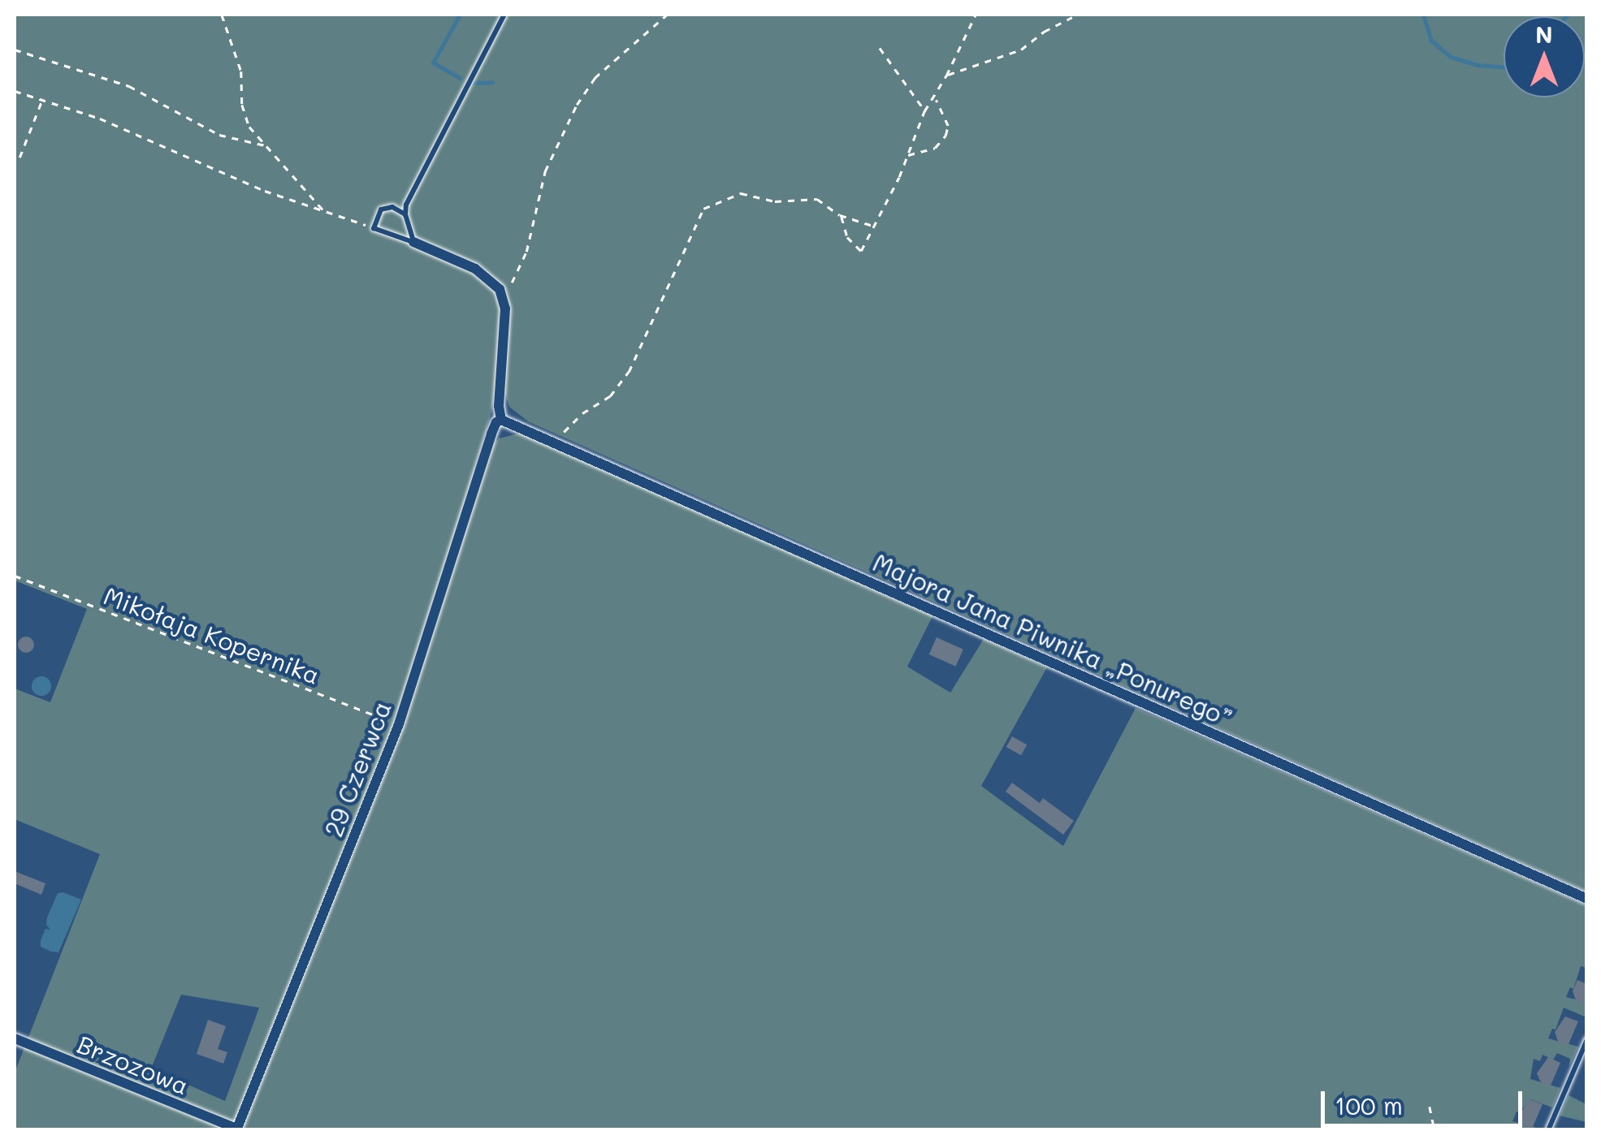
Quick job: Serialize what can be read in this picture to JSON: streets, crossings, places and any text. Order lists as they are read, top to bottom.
{
  "streets": {
    "street": ["Majora Jana Piwnika „Ponurego”", "29 Czerwca", "Brzozowa"],
    "path": ["Mikołaja Kopernika"]
  },
  "crossings": [
    ["Mikołaja Kopernika", "29 Czerwca"],
    ["Majora Jana Piwnika „Ponurego”", "29 Czerwca"],
    ["29 Czerwca", "Brzozowa"]
  ],
  "scale_bar": "100 m",
  "north": "top"
}
